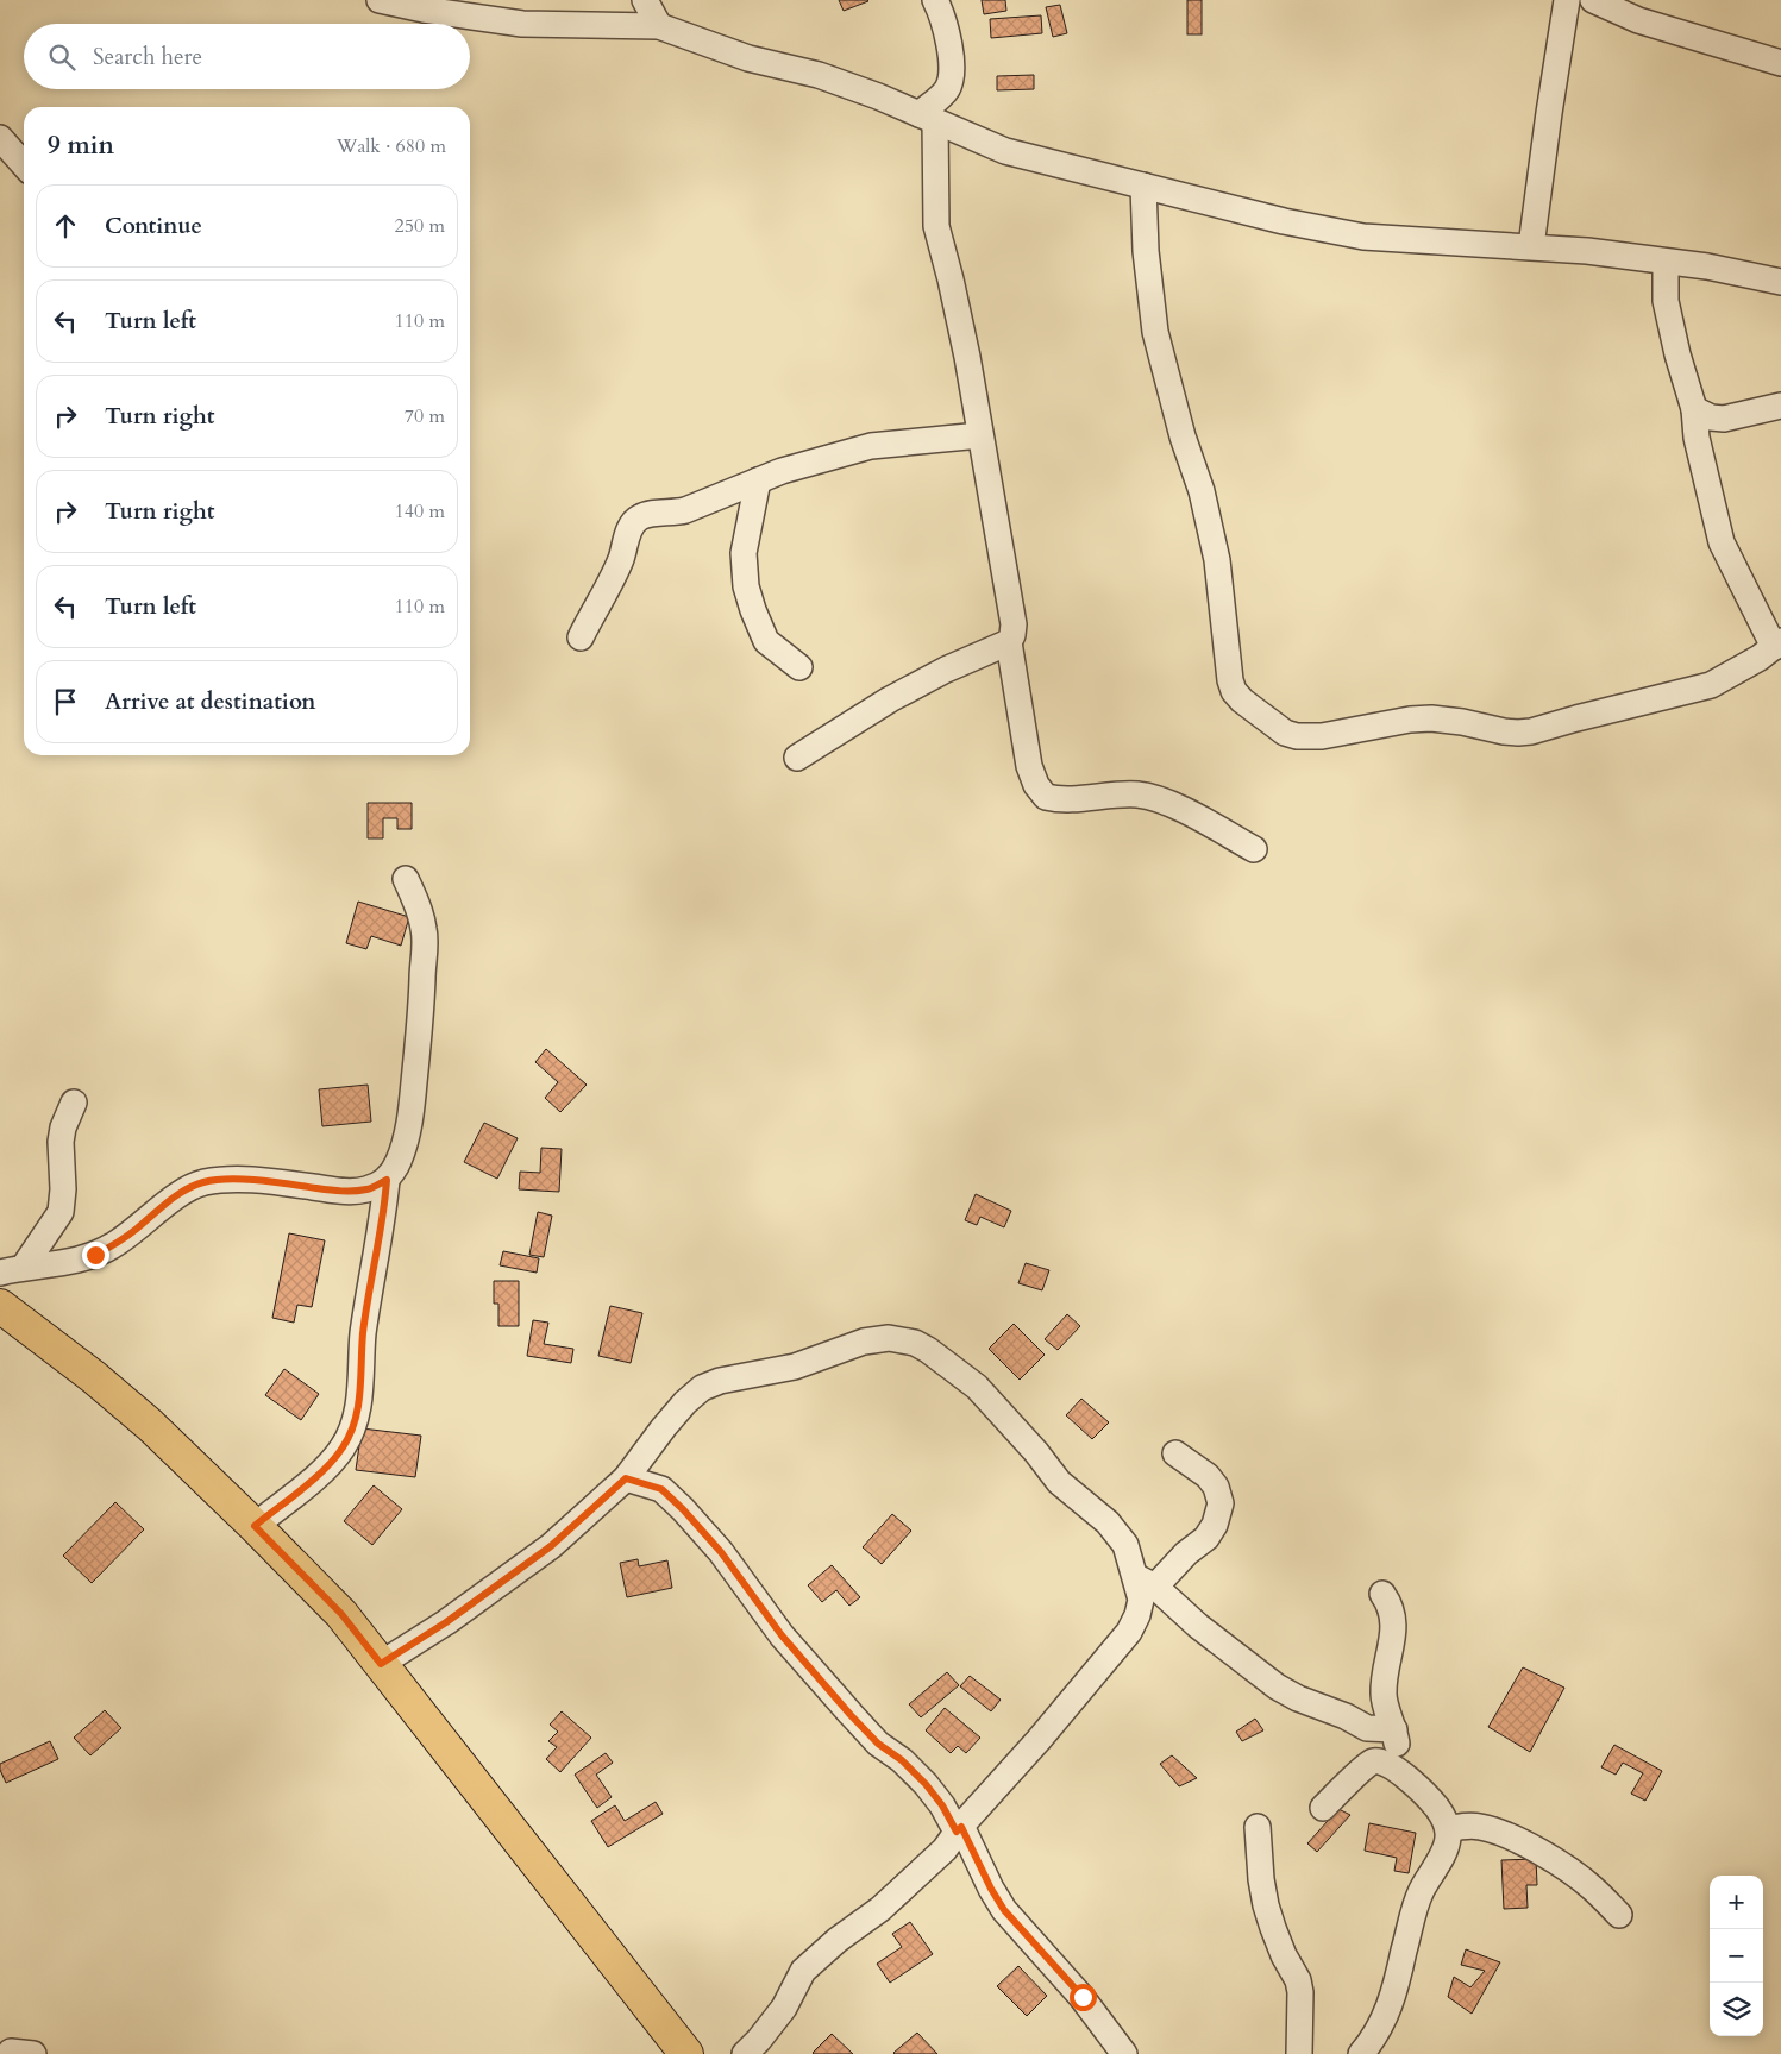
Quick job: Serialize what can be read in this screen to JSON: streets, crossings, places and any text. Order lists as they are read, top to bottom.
{
  "page": {
    "search": "Search here",
    "heading": ["9 min", "Walk · 680 m"],
    "list": [
      ["Continue", "250 m"],
      ["Turn left", "110 m"],
      ["Turn right", "70 m"],
      ["Turn right", "140 m"],
      ["Turn left", "110 m"],
      "Arrive at destination"
    ],
    "map_buttons": ["+", "−"]
  }
}
